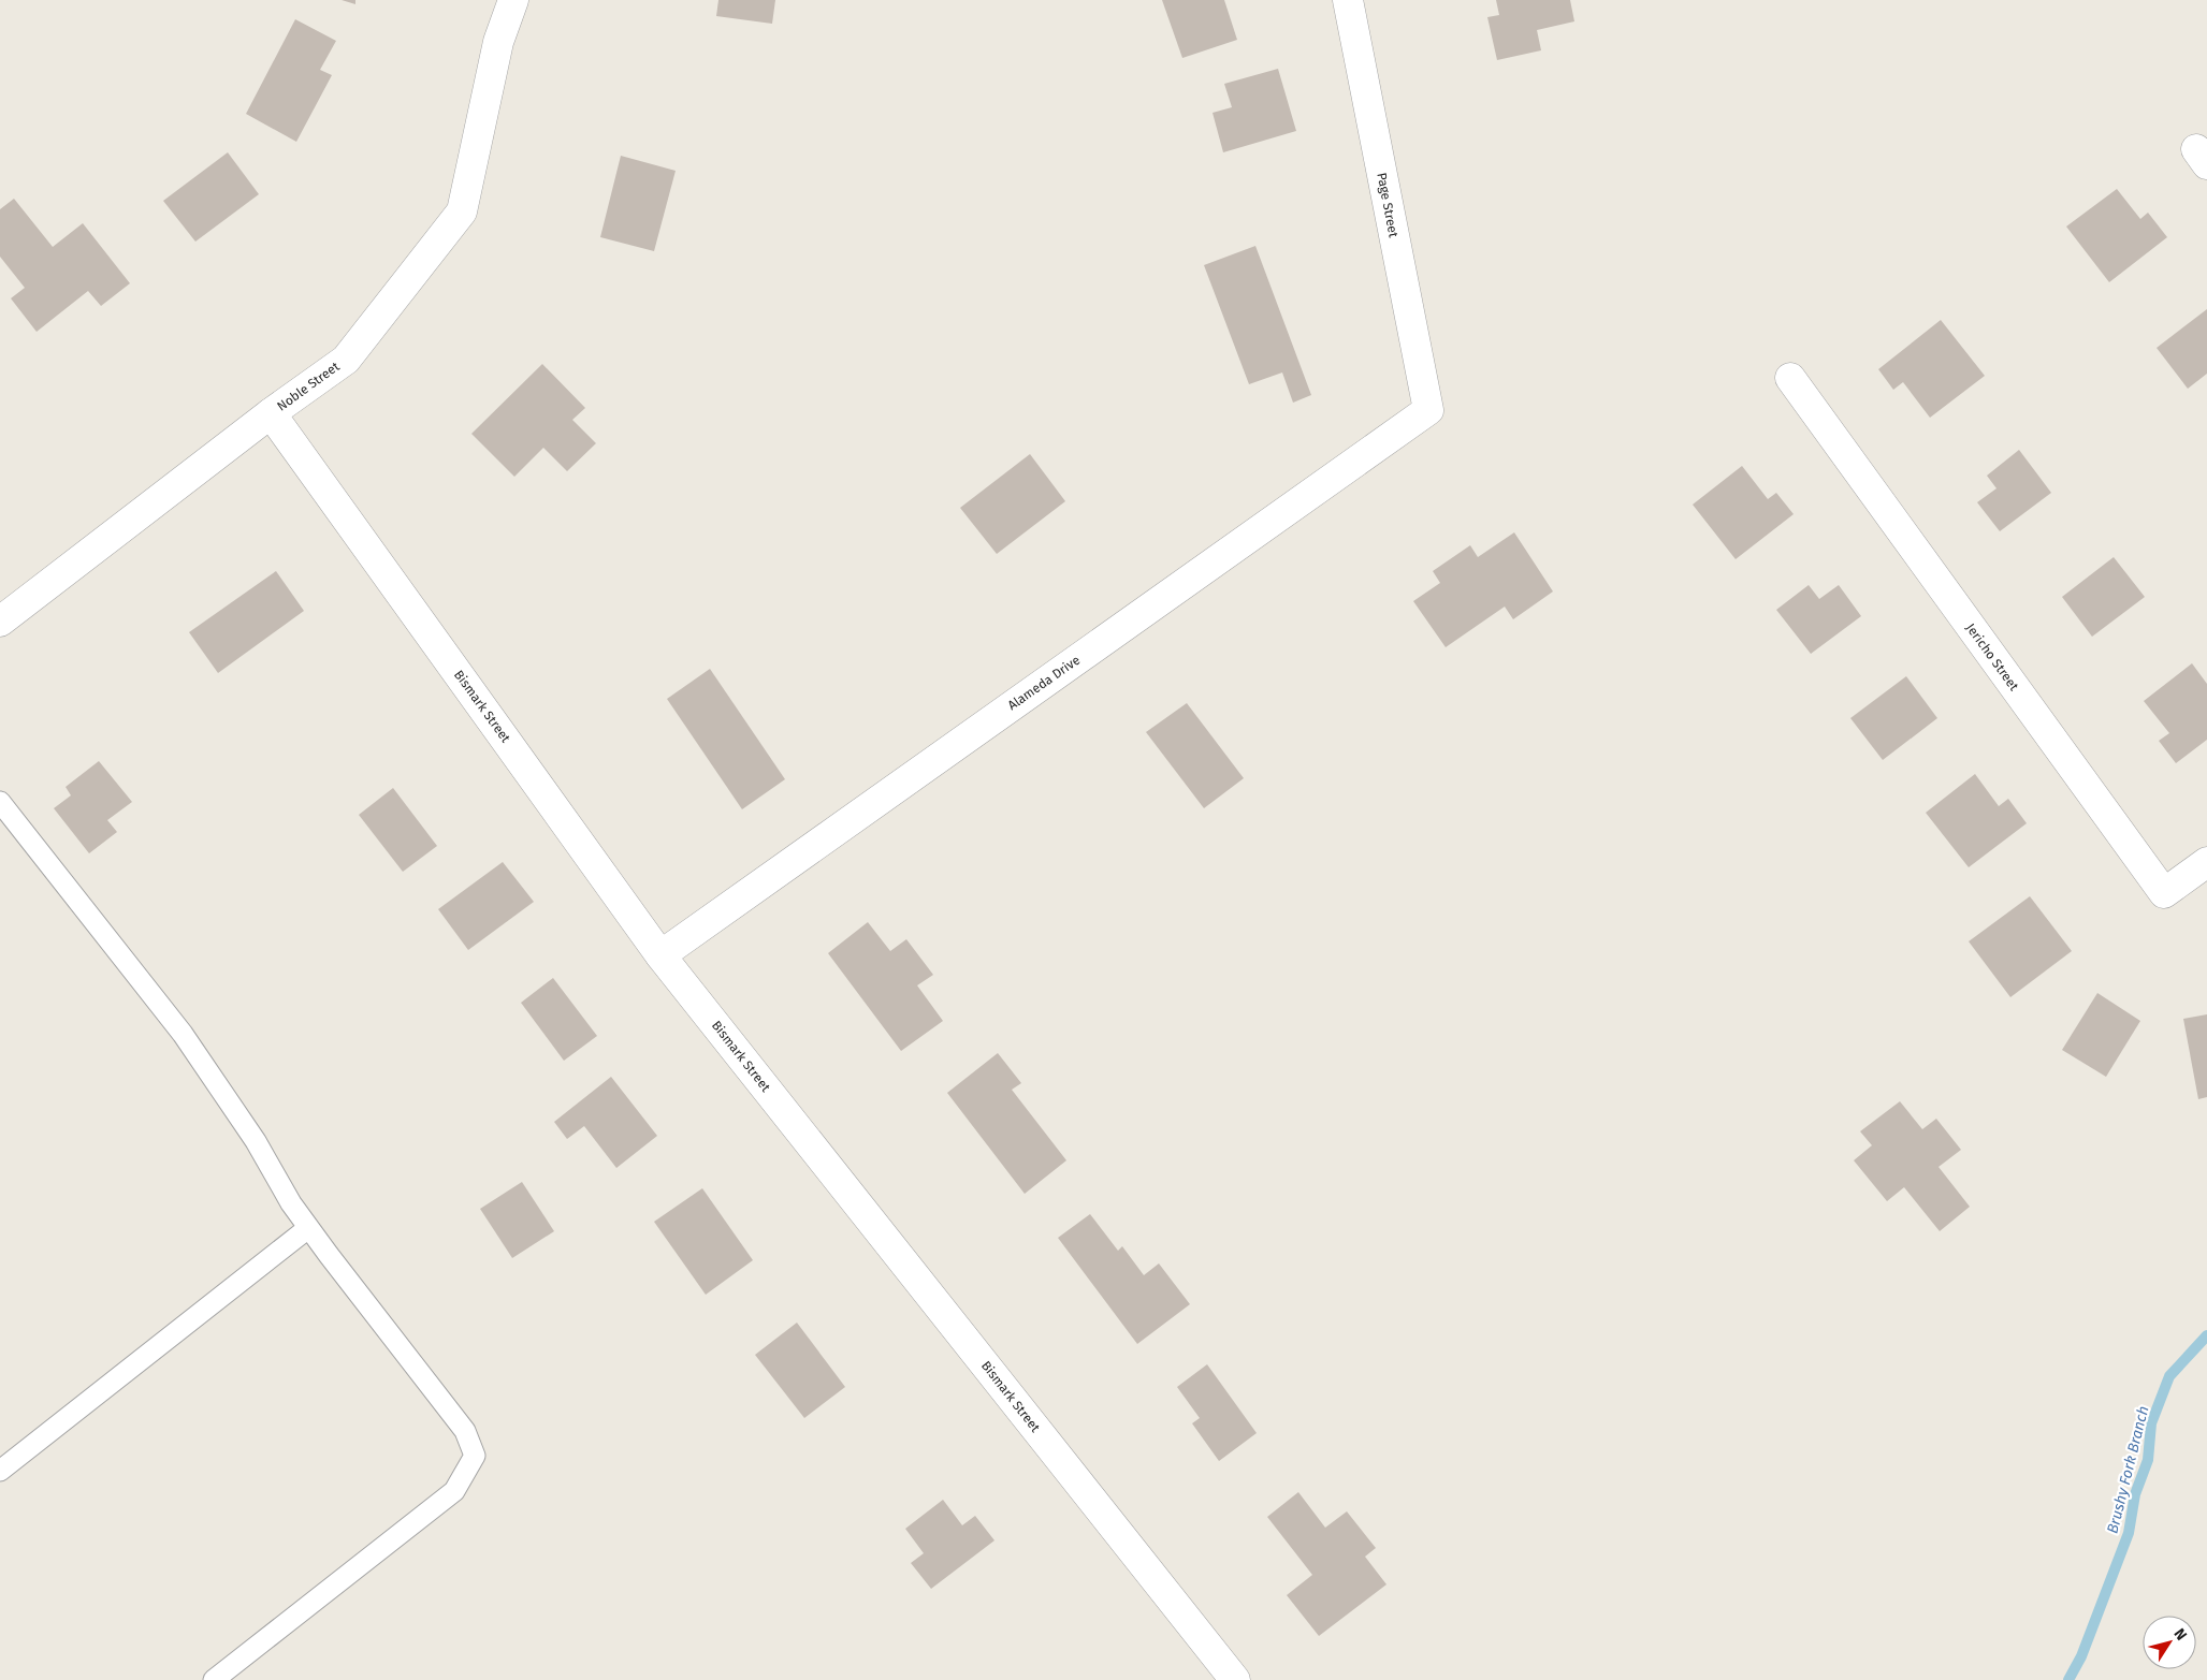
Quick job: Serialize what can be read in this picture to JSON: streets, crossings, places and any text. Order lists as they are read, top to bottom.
{
  "streets": {
    "street": [
      "Page Street",
      "Noble Street",
      "Jericho Street",
      "Alameda Drive",
      "Bismark Street"
    ]
  },
  "crossings": [
    ["Page Street", "Alameda Drive"],
    ["Noble Street", "Bismark Street"],
    ["Alameda Drive", "Bismark Street"]
  ],
  "water": ["Brushy Fork Branch"],
  "north": "top right"
}
